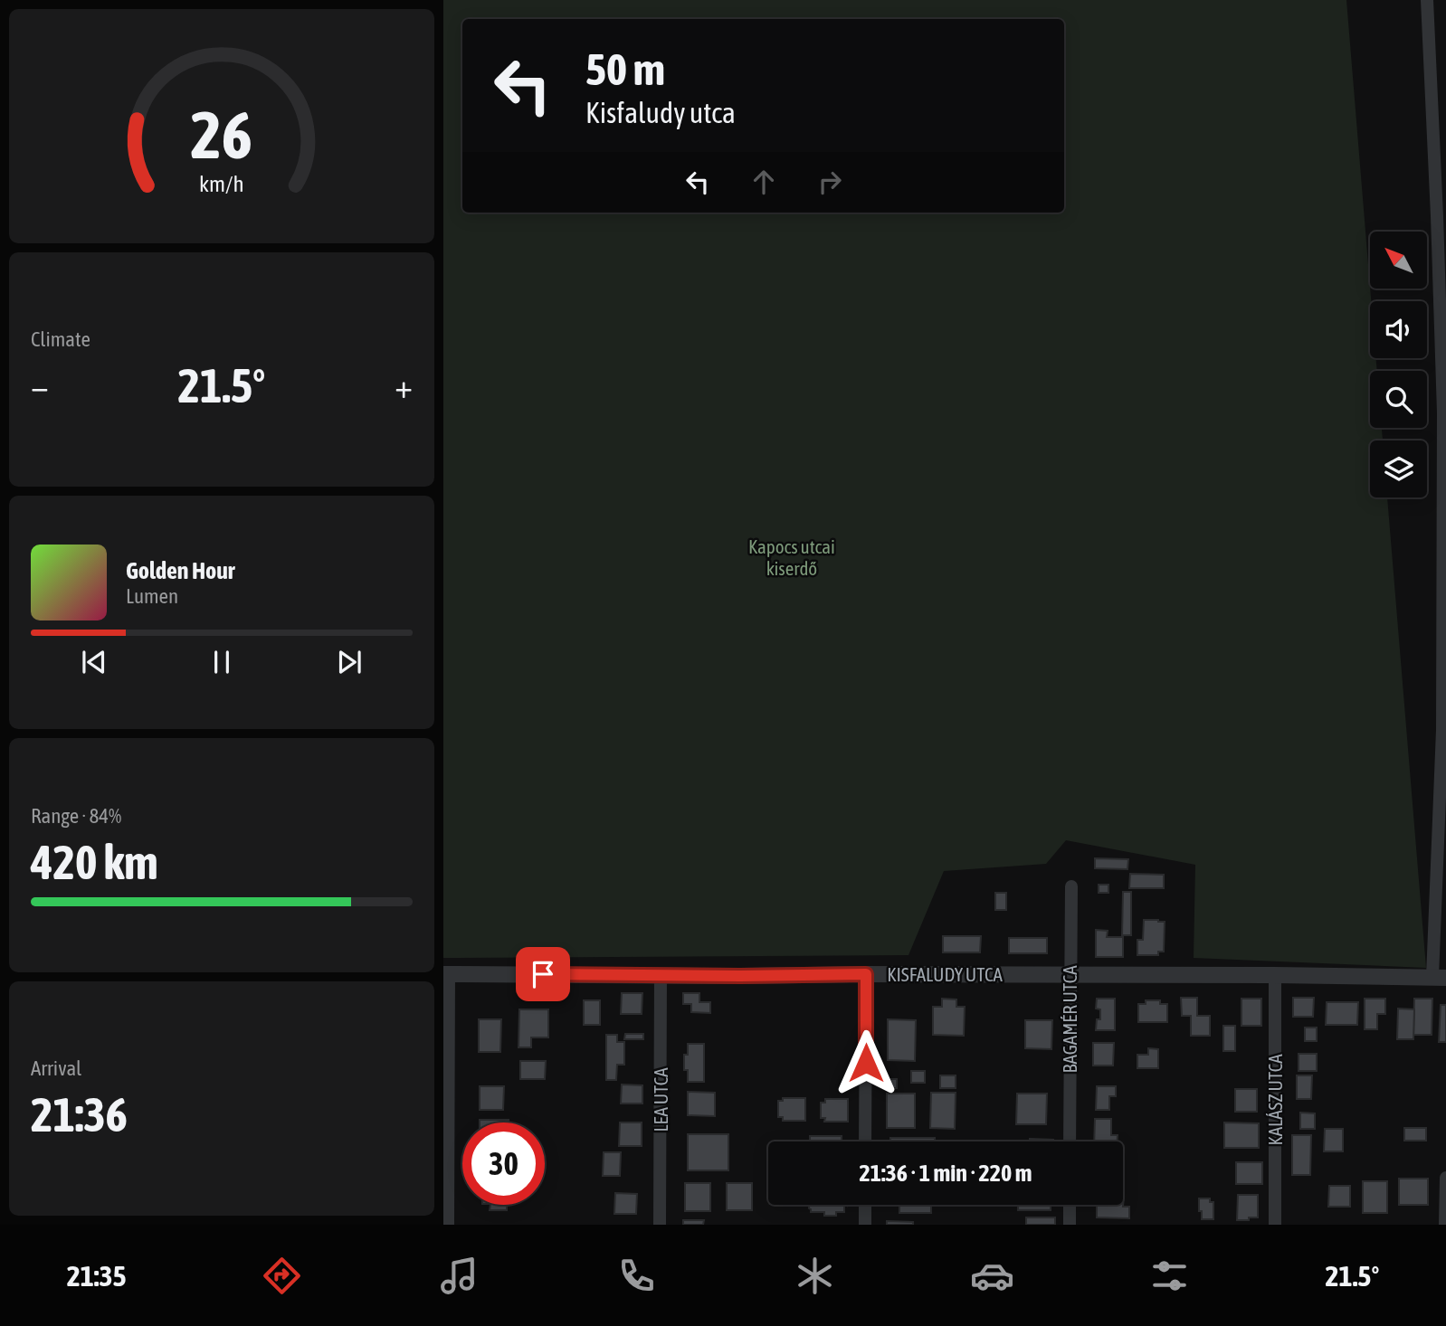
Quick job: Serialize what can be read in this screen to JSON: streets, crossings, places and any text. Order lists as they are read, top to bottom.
{
  "streets": {
    "street": [
      "KISFALUDY UTCA",
      "BAGAMÉR UTCA",
      "LEA UTCA",
      "KALÁSZ UTCA"
    ]
  },
  "crossings": [
    ["KISFALUDY UTCA", "BAGAMÉR UTCA"],
    ["KISFALUDY UTCA", "LEA UTCA"],
    ["KISFALUDY UTCA", "KALÁSZ UTCA"]
  ],
  "parks": ["Kapocs utcai kiserdő"],
  "north": "top left",
  "page": {
    "turn": ["50 m", "Kisfaludy utca"],
    "tile": [
      "Climate",
      ["Range · 84%", "420 km"],
      ["Arrival", "21:36"]
    ],
    "heat": ["−", "21.5°", "+"],
    "song": ["Golden Hour", "Lumen"],
    "limit": "30",
    "trip": "21:36 · 1 min · 220 m",
    "tabs": ["21:35", "21.5°"],
    "gauge": ["26", "km/h"]
  }
}
